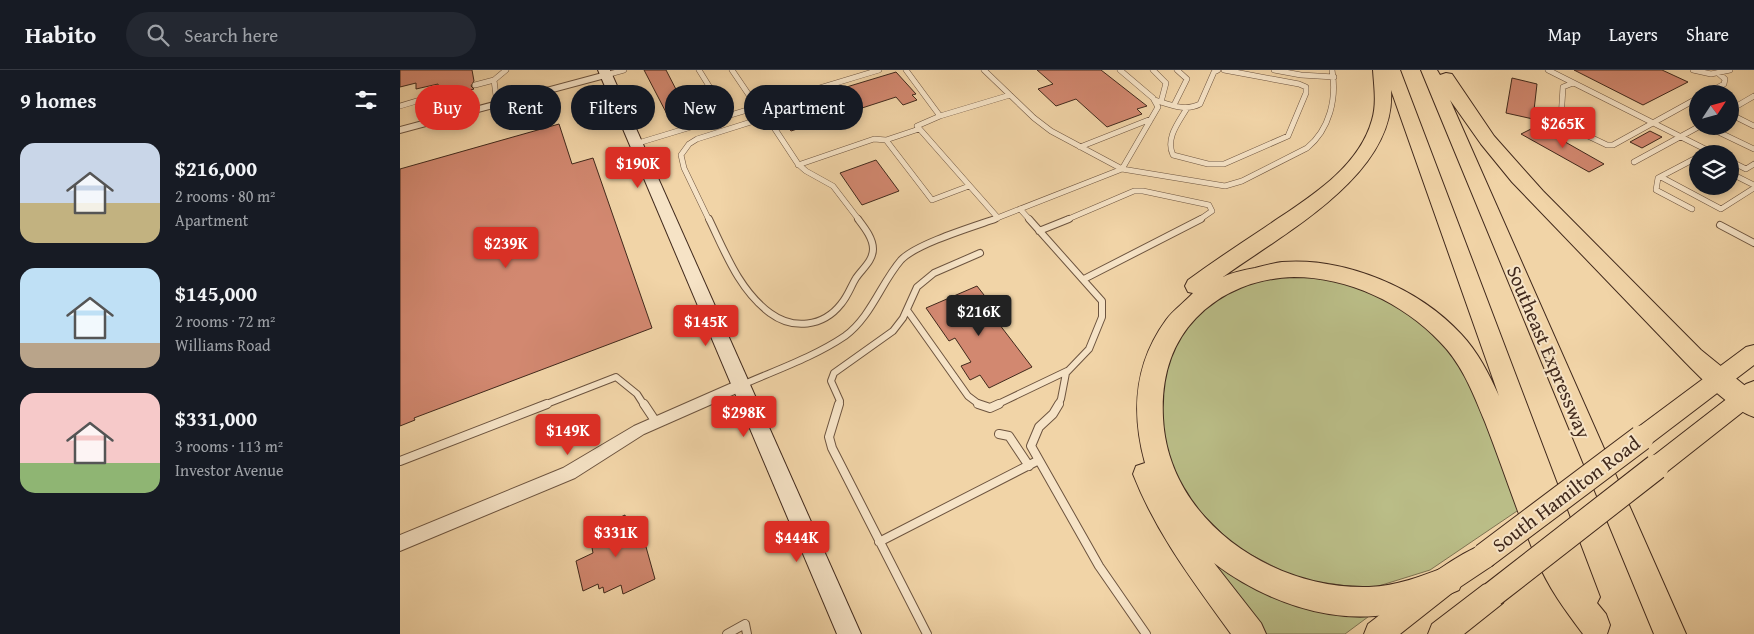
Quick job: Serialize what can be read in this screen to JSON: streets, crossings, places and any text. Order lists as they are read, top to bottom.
{
  "streets": {
    "highway": ["Southeast Expressway"],
    "main road": ["South Hamilton Road"]
  },
  "north": "top right",
  "page": {
    "header": "Habito",
    "search": "Search here",
    "nav": ["Map", "Layers", "Share"],
    "heading": "9 homes",
    "chip": [
      "Buy",
      "Rent",
      "Filters",
      "New",
      "Apartment"
    ],
    "price": [
      "$265K",
      "$190K",
      "$239K",
      "$216K",
      "$145K",
      "$298K",
      "$149K",
      "$331K",
      "$444K"
    ],
    "list": [
      {
        "name": "$216,000",
        "note": "2 rooms · 80 m² · Apartment"
      },
      {
        "name": "$145,000",
        "note": "2 rooms · 72 m² · Williams Road"
      },
      {
        "name": "$331,000",
        "note": "3 rooms · 113 m² · Investor Avenue"
      }
    ]
  }
}
